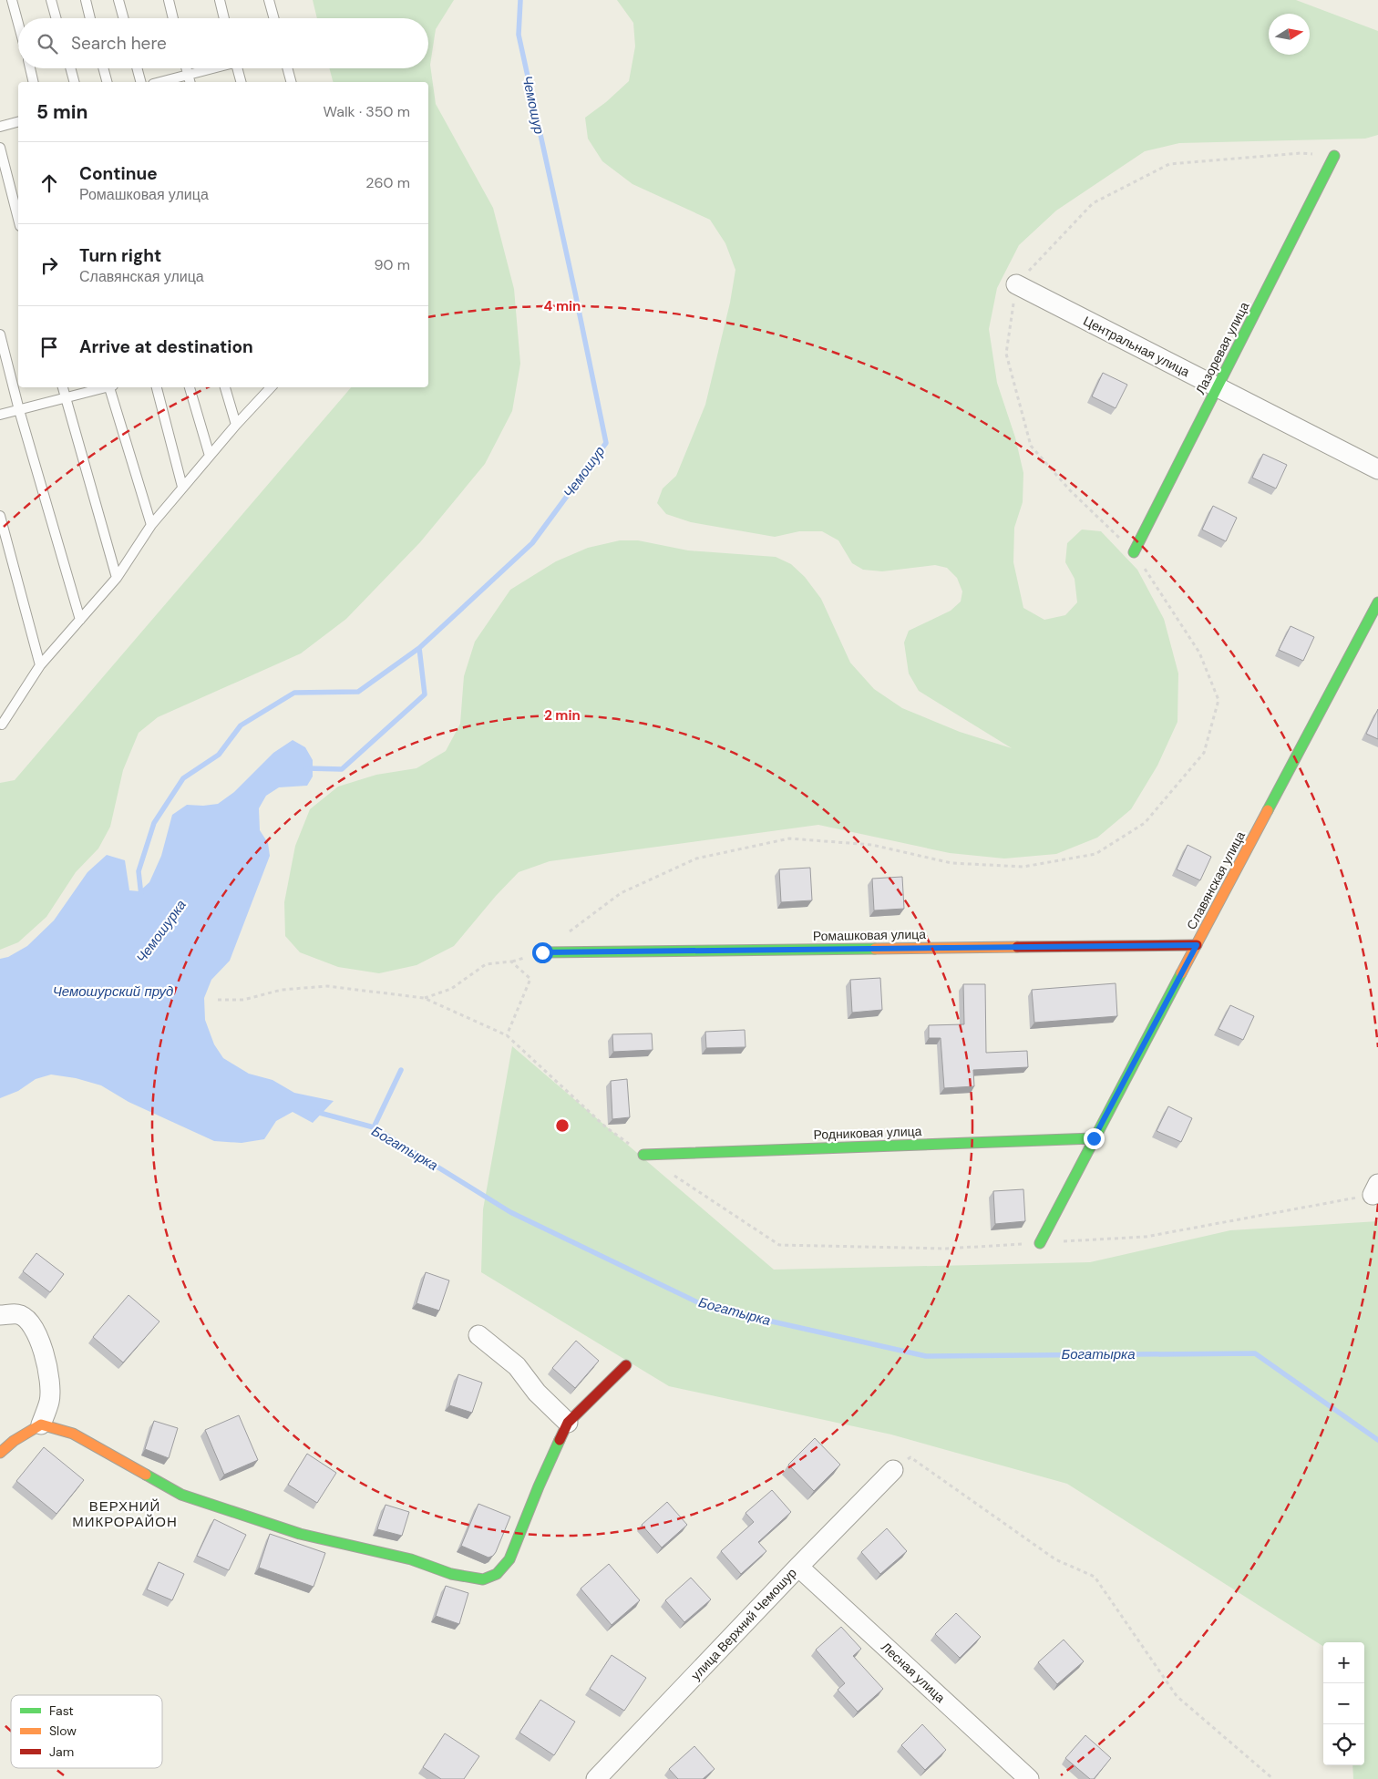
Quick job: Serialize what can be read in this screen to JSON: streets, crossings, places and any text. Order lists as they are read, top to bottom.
{
  "streets": {
    "street": [
      "Центральная улица",
      "Лазоревая улица",
      "Славянская улица",
      "Ромашковая улица",
      "Родниковая улица",
      "улица Верхний Чемошур",
      "Лесная улица"
    ]
  },
  "crossings": [
    ["Центральная улица", "Лазоревая улица"],
    ["Славянская улица", "Ромашковая улица"],
    ["Славянская улица", "Родниковая улица"],
    ["улица Верхний Чемошур", "Лесная улица"]
  ],
  "districts": ["ВЕРХНИЙ МИКРОРАЙОН"],
  "water": [
    "Чемошур",
    "Чемошурка",
    "Чемошурский пруд",
    "Богатырка"
  ],
  "legend": ["Fast", "Slow", "Jam"],
  "north": "right",
  "page": {
    "search": "Search here",
    "heading": ["5 min", "Walk · 350 m"],
    "list": [
      ["Continue", "Ромашковая улица", "260 m"],
      ["Turn right", "Славянская улица", "90 m"],
      "Arrive at destination"
    ],
    "map_buttons": ["+", "−"]
  },
  "rings": ["4 min", "2 min"]
}
